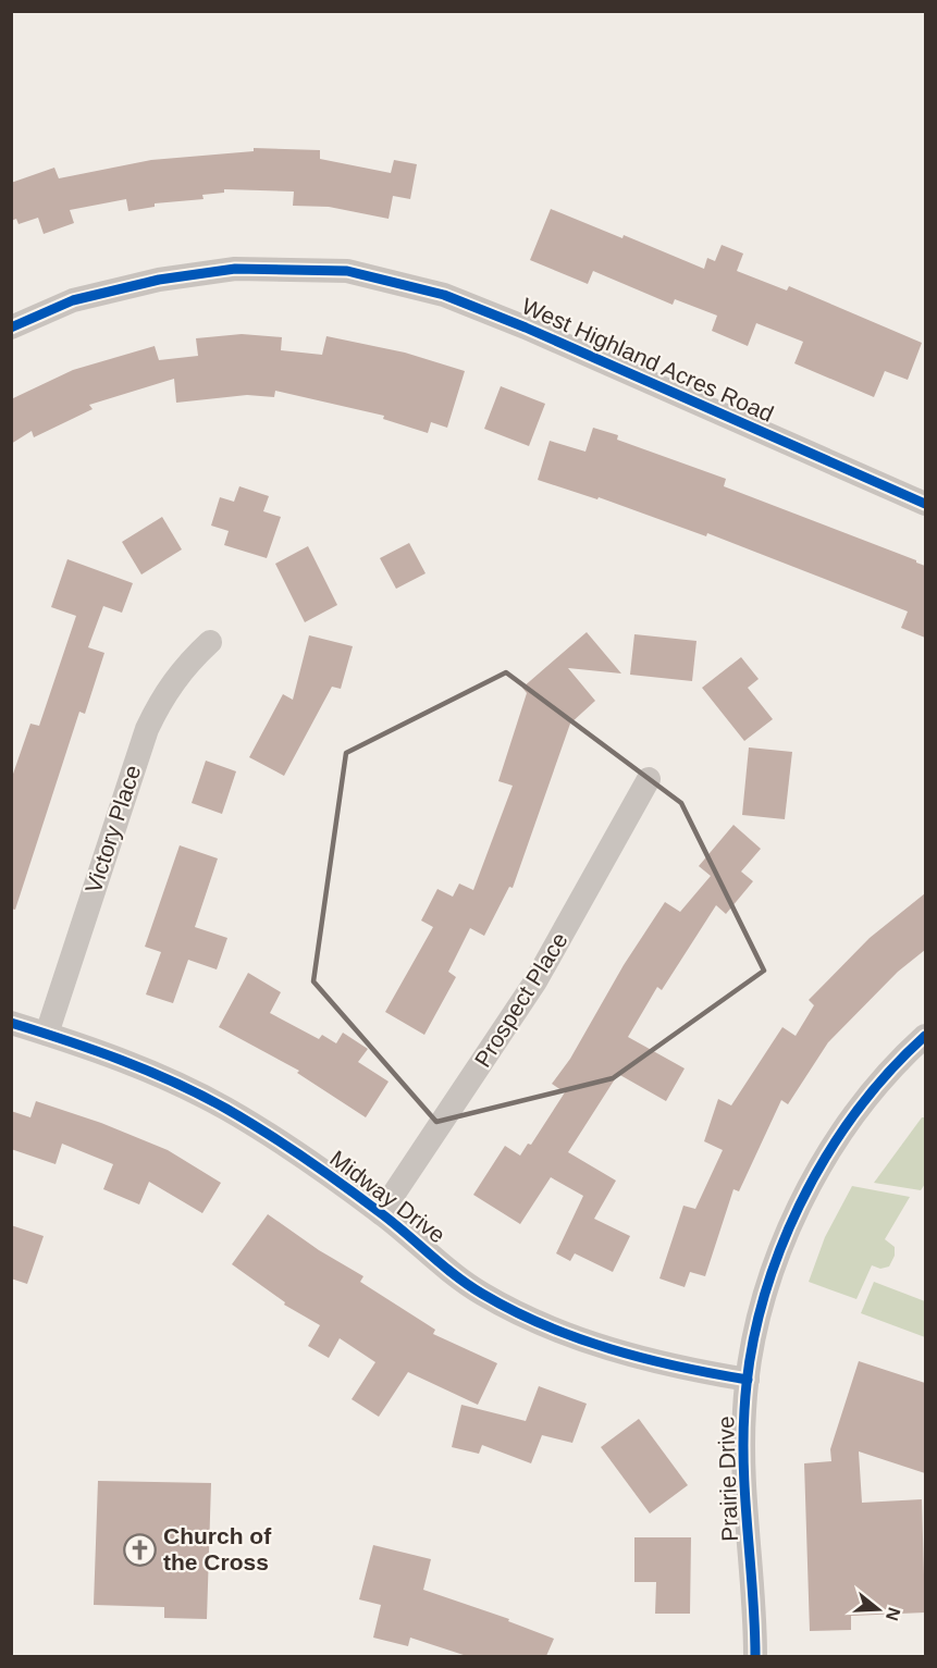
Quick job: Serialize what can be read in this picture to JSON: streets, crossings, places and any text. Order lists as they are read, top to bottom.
{
  "streets": {
    "street": [
      "West Highland Acres Road",
      "Victory Place",
      "Prospect Place",
      "Midway Drive",
      "Prairie Drive"
    ]
  },
  "crossings": [
    ["Victory Place", "Midway Drive"],
    ["Prospect Place", "Midway Drive"],
    ["Midway Drive", "Prairie Drive"]
  ],
  "places": {
    "church": ["Church of the Cross"]
  },
  "north": "right"
}
